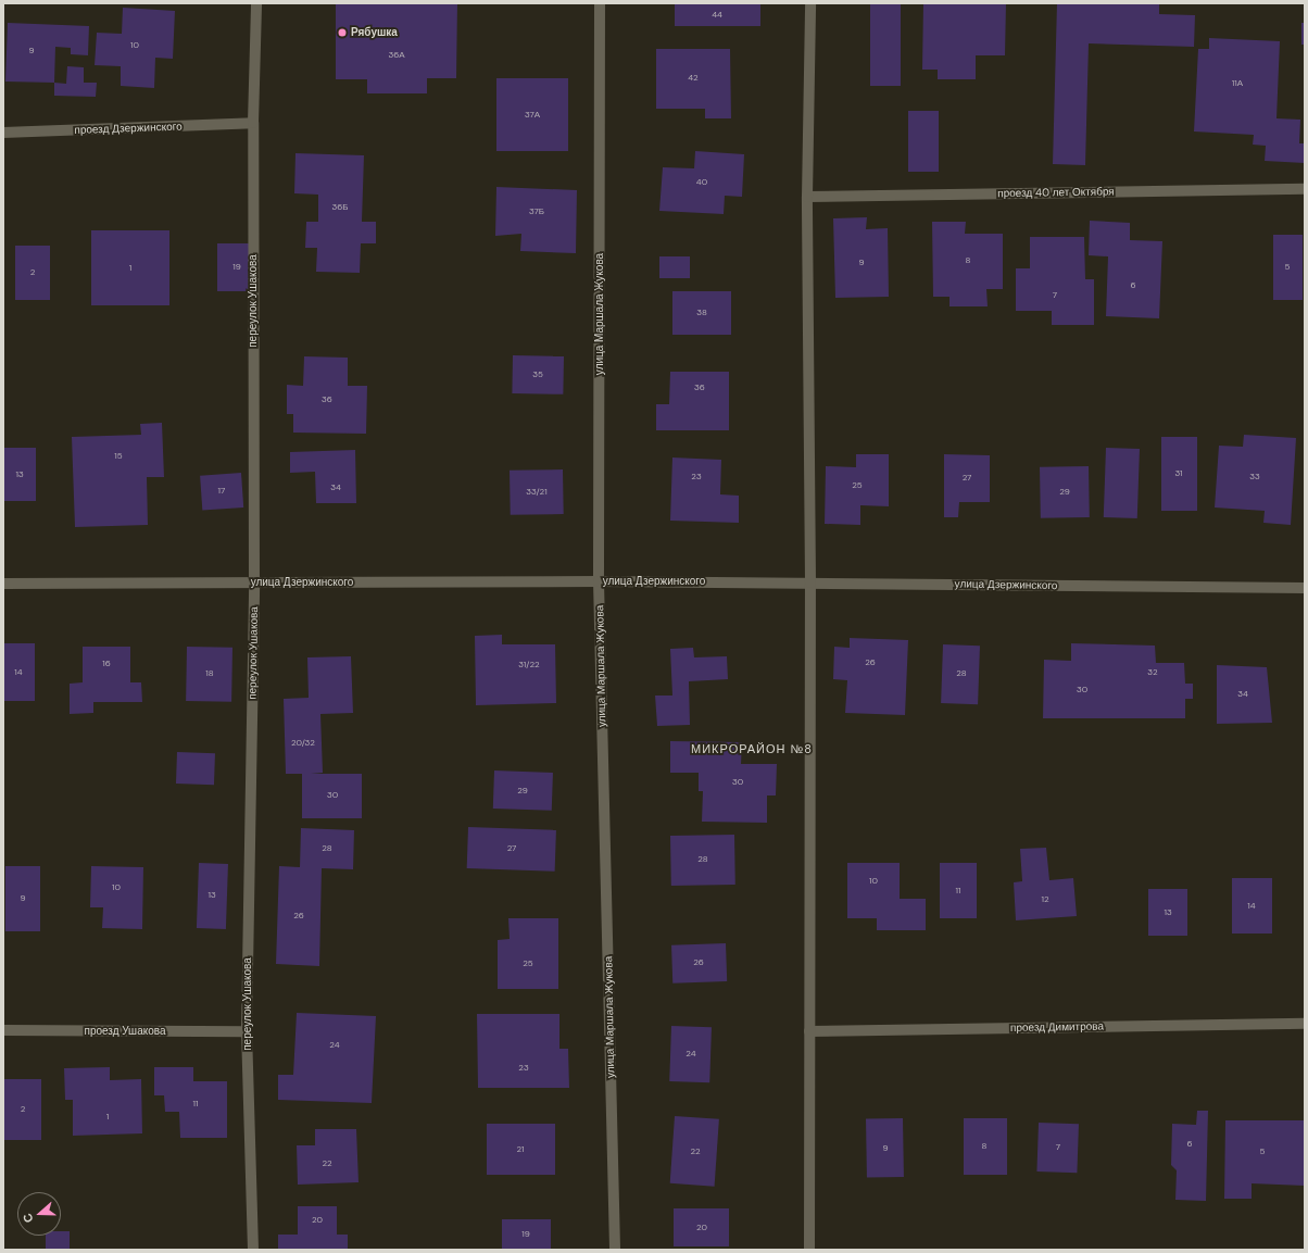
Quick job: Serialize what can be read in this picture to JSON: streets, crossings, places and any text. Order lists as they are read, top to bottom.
{
  "streets": {
    "street": [
      "проезд Дзержинского",
      "проезд 40 лет Октября",
      "переулок Ушакова",
      "улица Маршала Жукова",
      "улица Дзержинского",
      "проезд Димитрова",
      "проезд Ушакова"
    ]
  },
  "crossings": [
    ["проезд Дзержинского", "переулок Ушакова"],
    ["переулок Ушакова", "улица Дзержинского"],
    ["переулок Ушакова", "проезд Ушакова"],
    ["улица Маршала Жукова", "улица Дзержинского"]
  ],
  "districts": ["МИКРОРАЙОН №8"],
  "places": ["Рябушка"],
  "house_numbers": [
    "44",
    "10",
    "9",
    "36А",
    "42",
    "11А",
    "37А",
    "40",
    "36Б",
    "37Б",
    "8",
    "9",
    "19",
    "5",
    "1",
    "2",
    "6",
    "7",
    "38",
    "35",
    "36",
    "36",
    "15",
    "31",
    "13",
    "23",
    "33",
    "27",
    "25",
    "34",
    "17",
    "33/21",
    "29",
    "26",
    "16",
    "31/22",
    "14",
    "32",
    "18",
    "28",
    "30",
    "34",
    "20/32",
    "30",
    "29",
    "30",
    "28",
    "27",
    "28",
    "10",
    "10",
    "11",
    "13",
    "9",
    "12",
    "14",
    "13",
    "26",
    "26",
    "25",
    "24",
    "24",
    "23",
    "11",
    "2",
    "1",
    "6",
    "8",
    "7",
    "9",
    "21",
    "22",
    "5",
    "22",
    "20",
    "20",
    "19"
  ],
  "north": "left"
}
